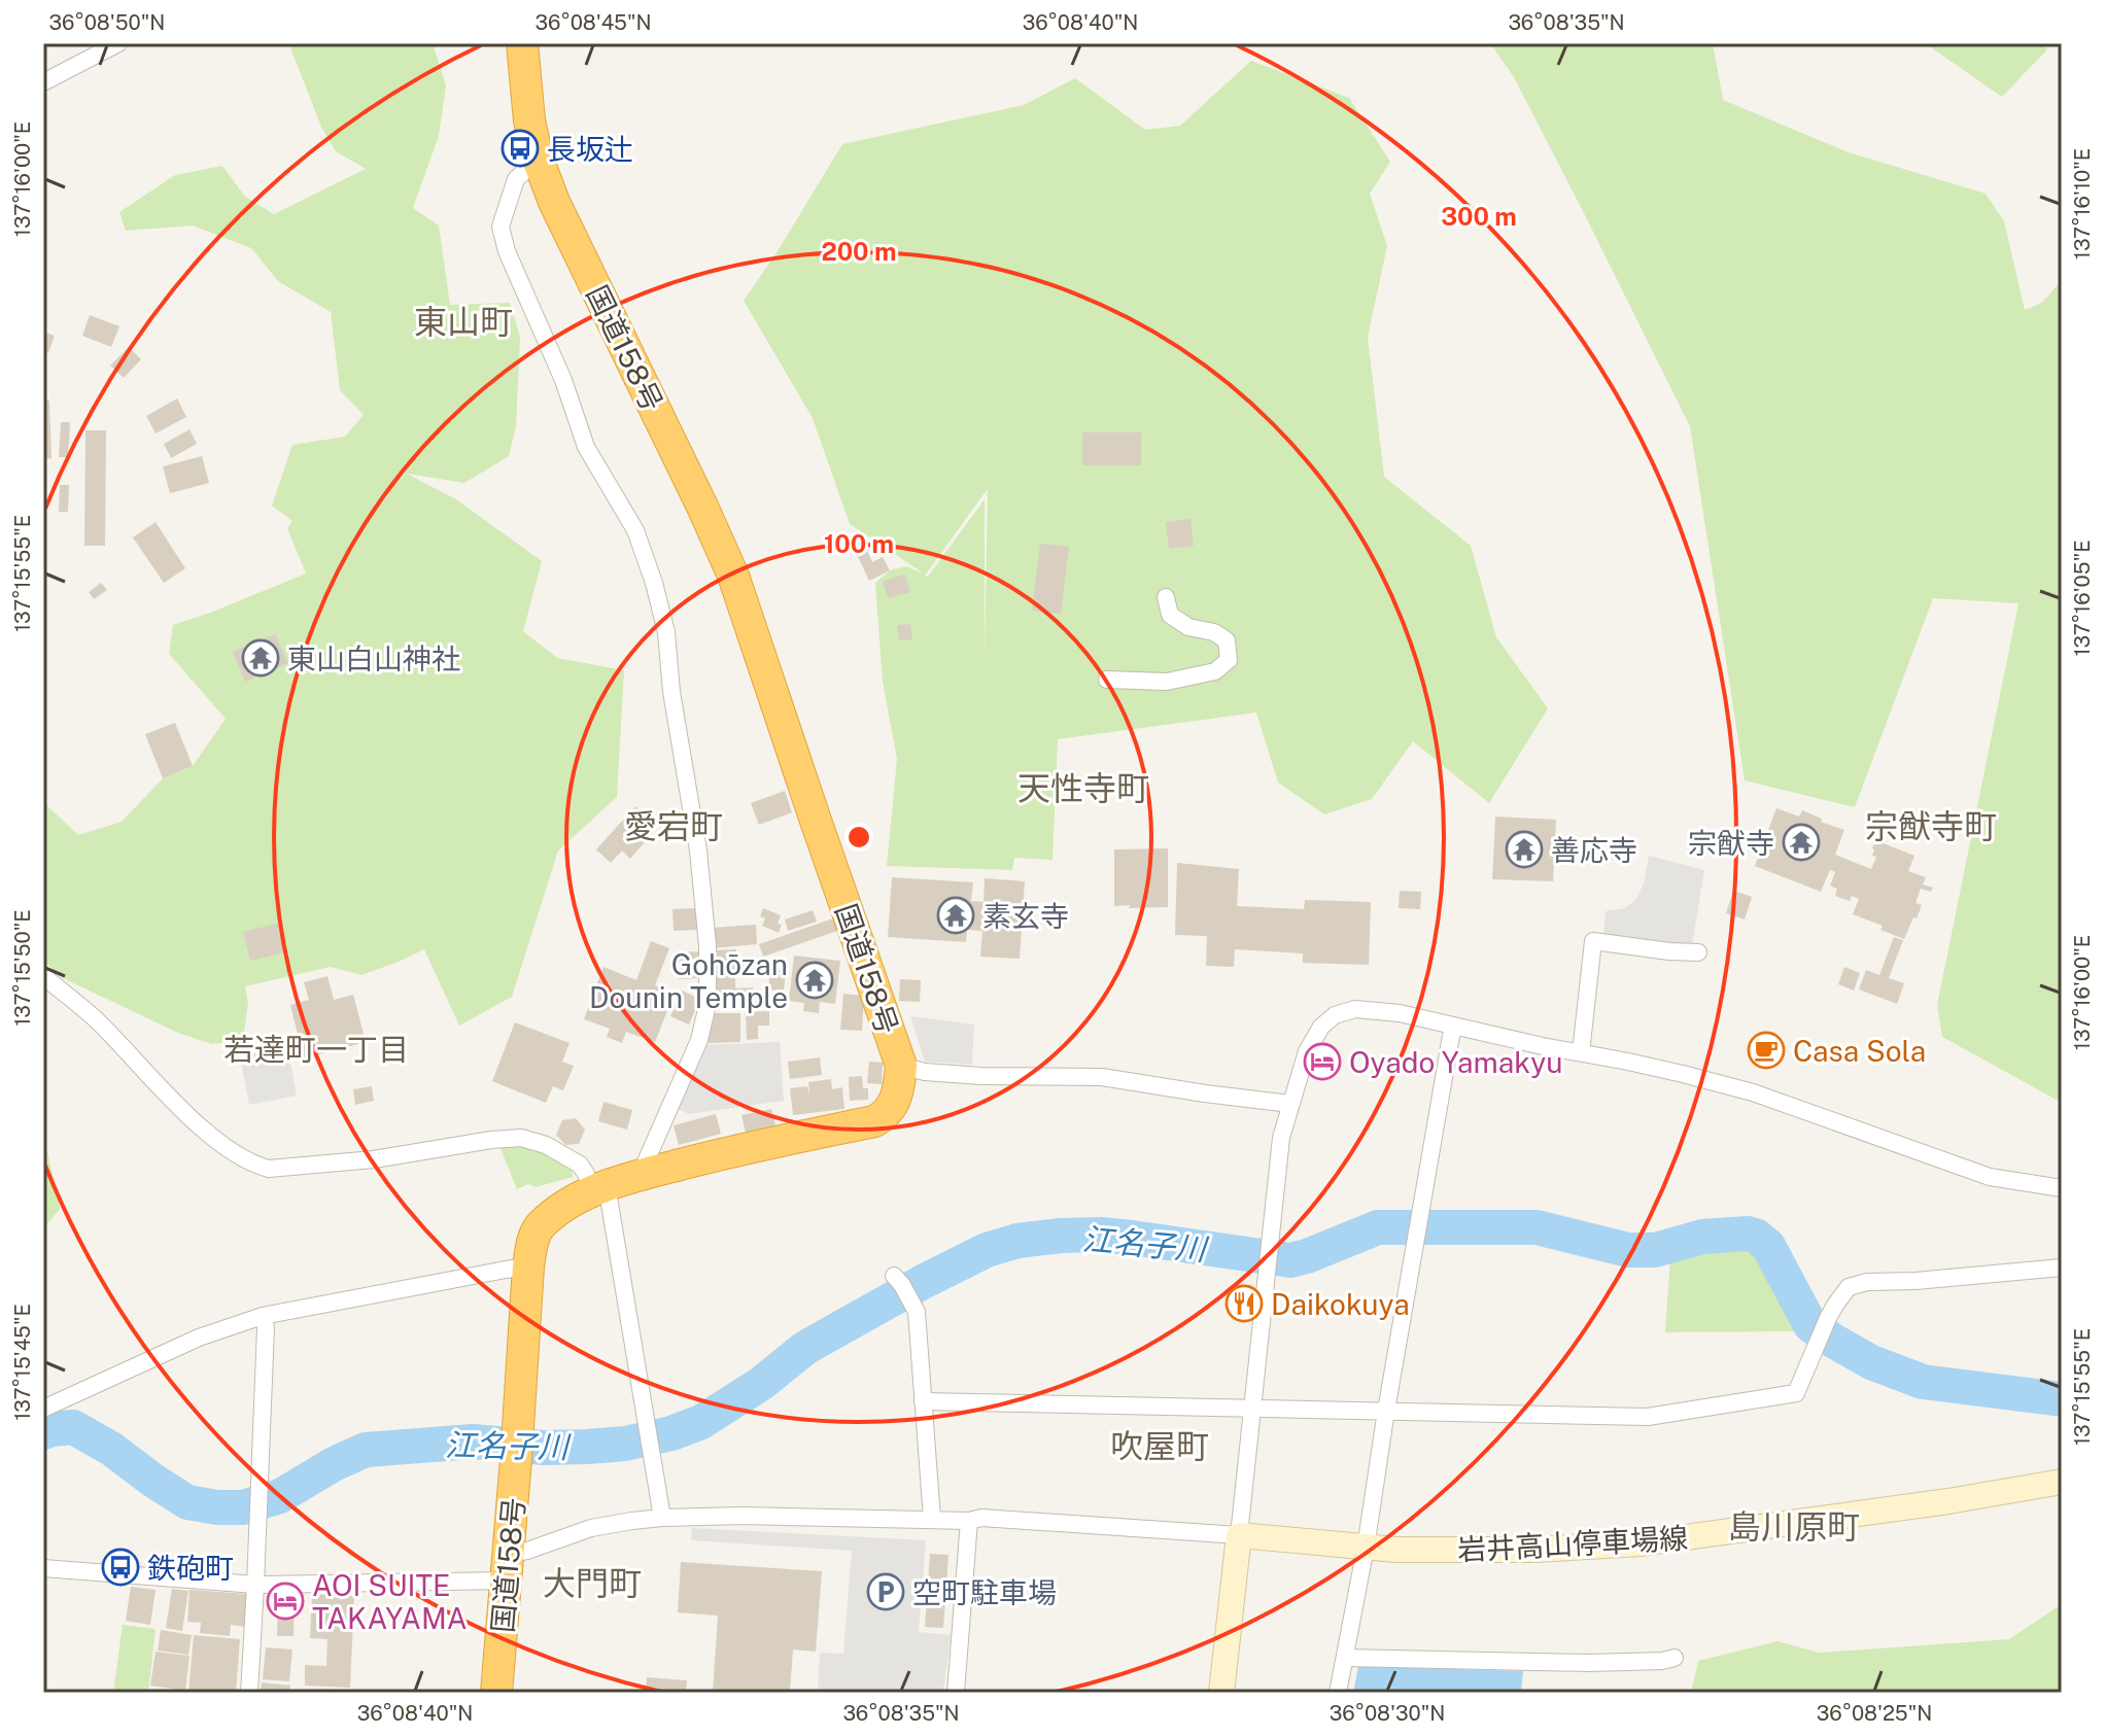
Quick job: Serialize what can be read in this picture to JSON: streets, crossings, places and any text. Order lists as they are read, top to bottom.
{
  "streets": {
    "highway": ["国道158号"],
    "main road": ["岩井高山停車場線"]
  },
  "districts": [
    "東山町",
    "天性寺町",
    "愛宕町",
    "宗猷寺町",
    "若達町一丁目",
    "吹屋町",
    "島川原町",
    "大門町"
  ],
  "water": ["江名子川"],
  "places": {
    "bus stop": ["長坂辻", "鉄砲町"],
    "temple": [
      "東山白山神社",
      "宗猷寺",
      "善応寺",
      "素玄寺",
      "Gohōzan Dounin Temple"
    ],
    "cafe": ["Casa Sola"],
    "hotel": ["Oyado Yamakyu", "AOI SUITE TAKAYAMA"],
    "restaurant": ["Daikokuya"],
    "parking": ["空町駐車場"]
  },
  "coordinates": [
    "36°08'50\"N",
    "36°08'45\"N",
    "36°08'40\"N",
    "36°08'35\"N",
    "137°16'00\"E",
    "137°16'10\"E",
    "137°15'55\"E",
    "137°16'05\"E",
    "137°15'50\"E",
    "137°15'45\"E",
    "36°08'30\"N",
    "36°08'25\"N"
  ],
  "rings": ["300 m", "200 m", "100 m"]
}
